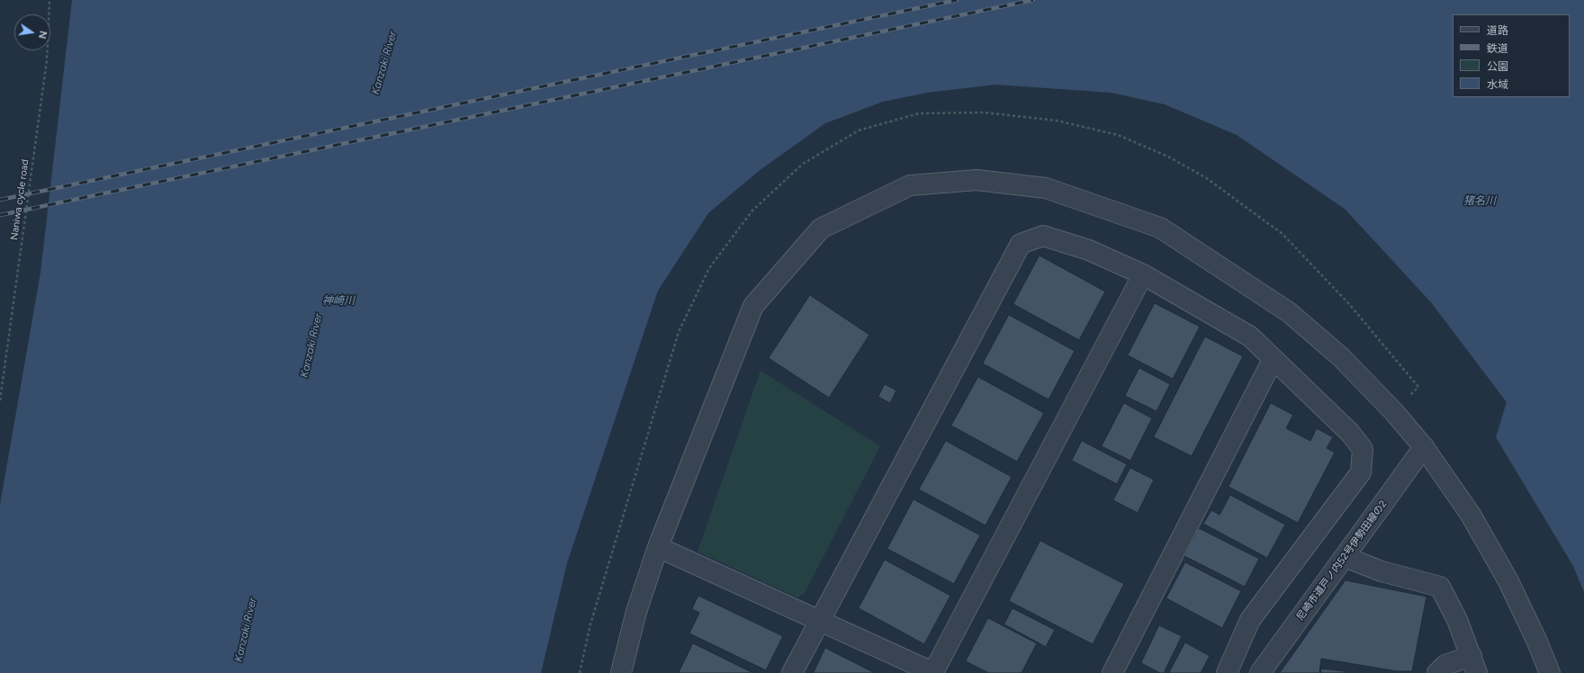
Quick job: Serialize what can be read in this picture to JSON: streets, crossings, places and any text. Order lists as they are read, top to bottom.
{
  "streets": {
    "street": ["尼崎市道戸ノ内52号伊勢田線の2"],
    "path": ["Naniwa cycle road"]
  },
  "water": ["Kanzaki River", "猪名川", "神崎川"],
  "legend": [
    "道路",
    "鉄道",
    "公園",
    "水域"
  ],
  "north": "right"
}
